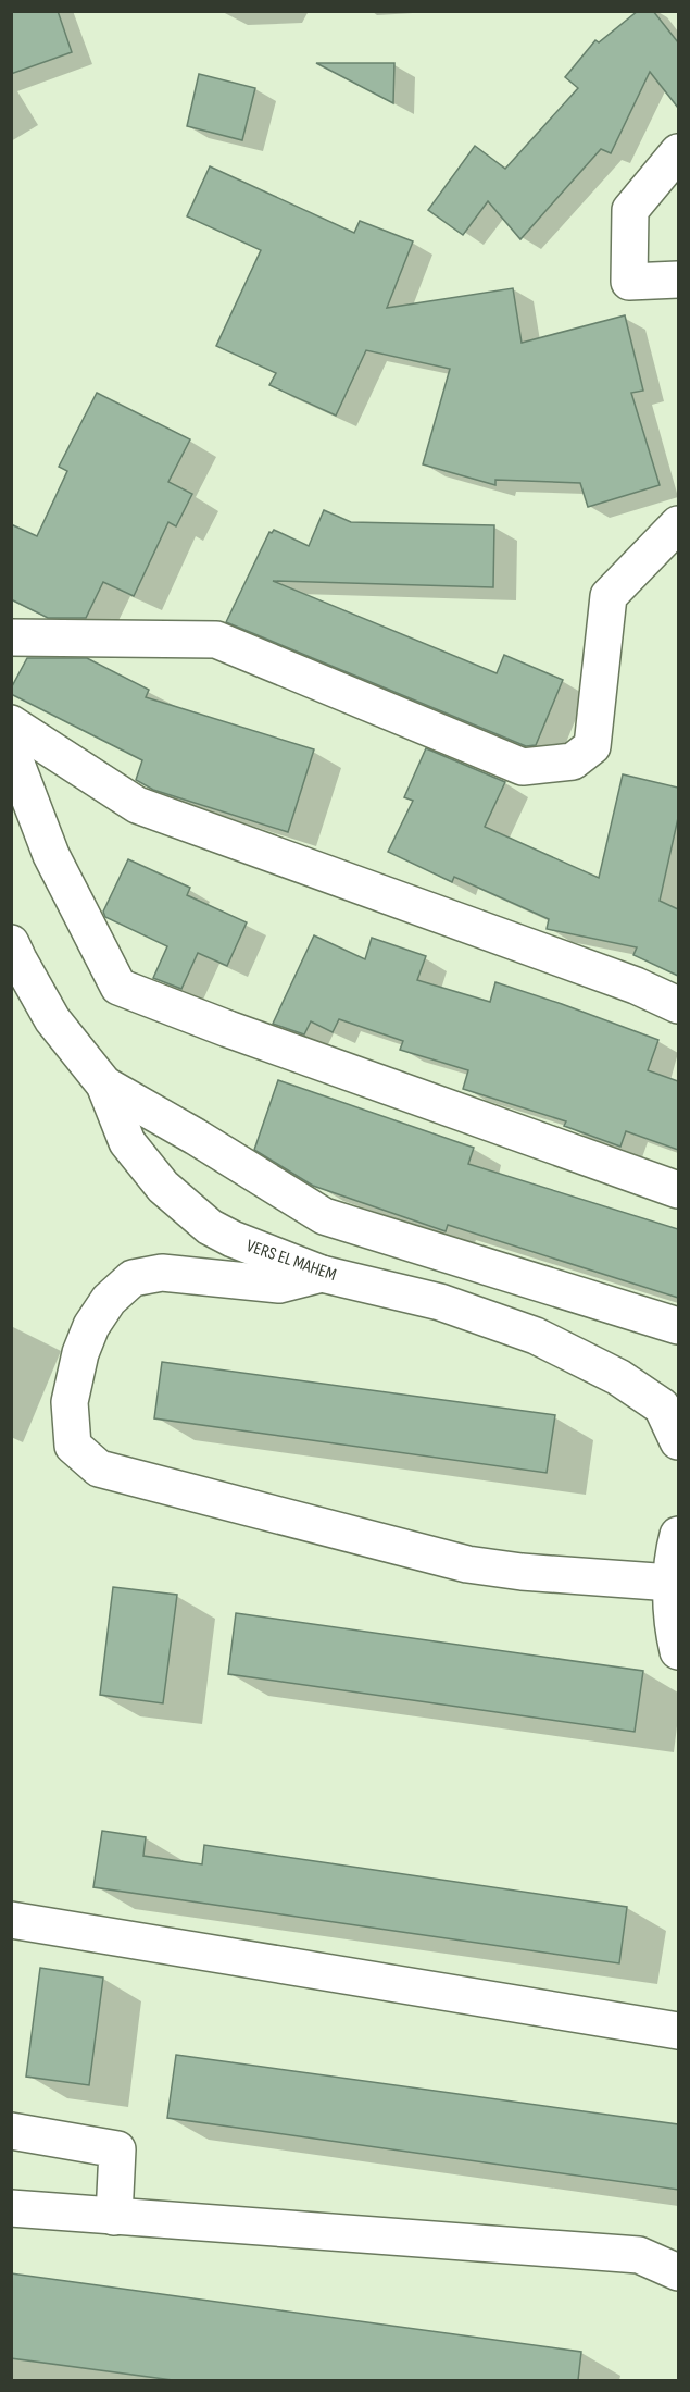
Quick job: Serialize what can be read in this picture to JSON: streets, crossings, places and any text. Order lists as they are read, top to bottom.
{
  "streets": {
    "street": ["VERS EL MAHEM"]
  }
}
